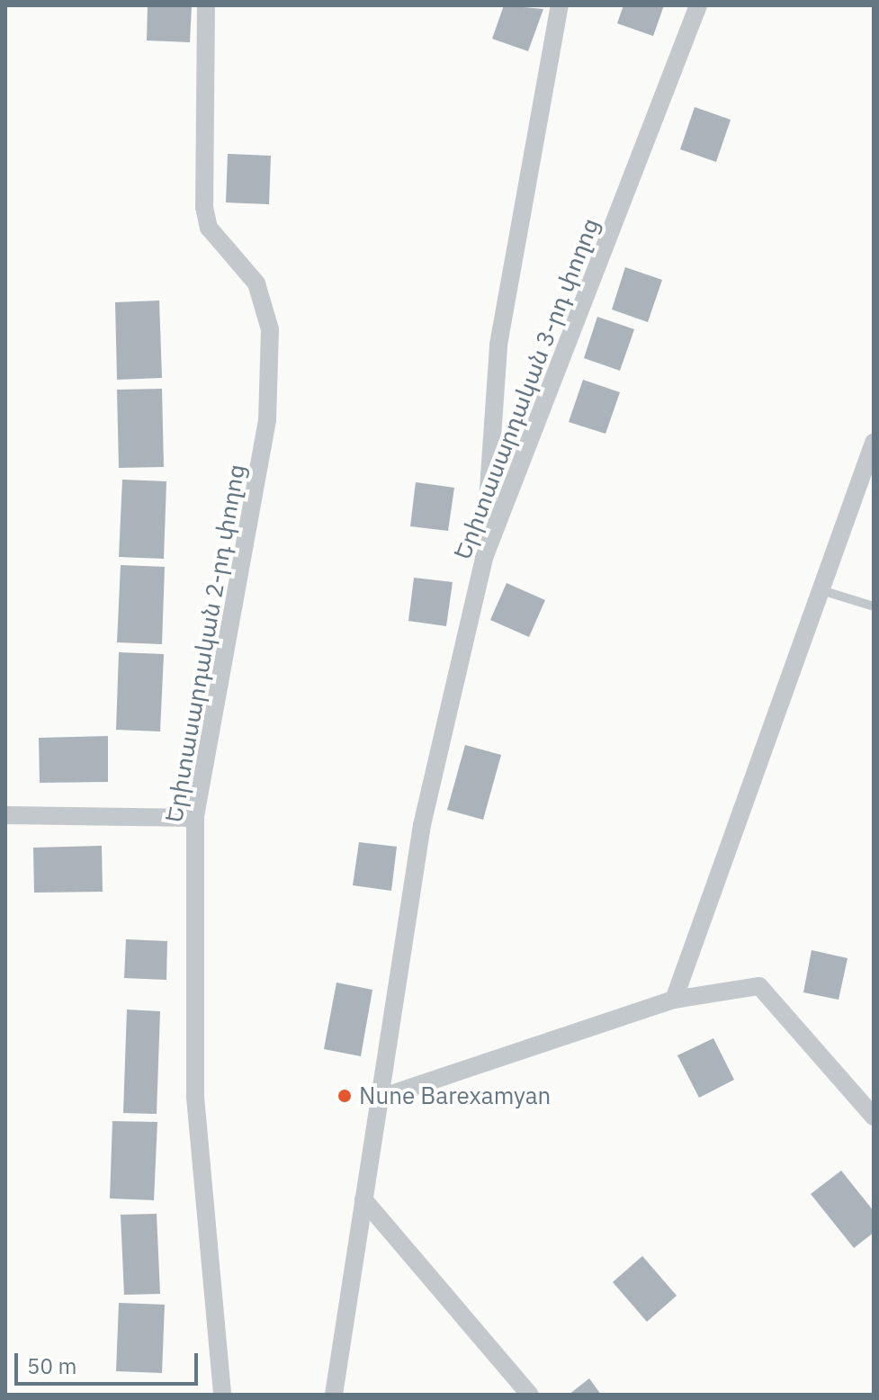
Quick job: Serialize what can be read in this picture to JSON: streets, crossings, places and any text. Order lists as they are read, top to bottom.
{
  "streets": {
    "street": ["Երիտասարդական 3-րդ փողոց", "Երիտասարդական 2-րդ փողոց"]
  },
  "places": ["Nune Barexamyan"],
  "scale_bar": "50 m"
}
